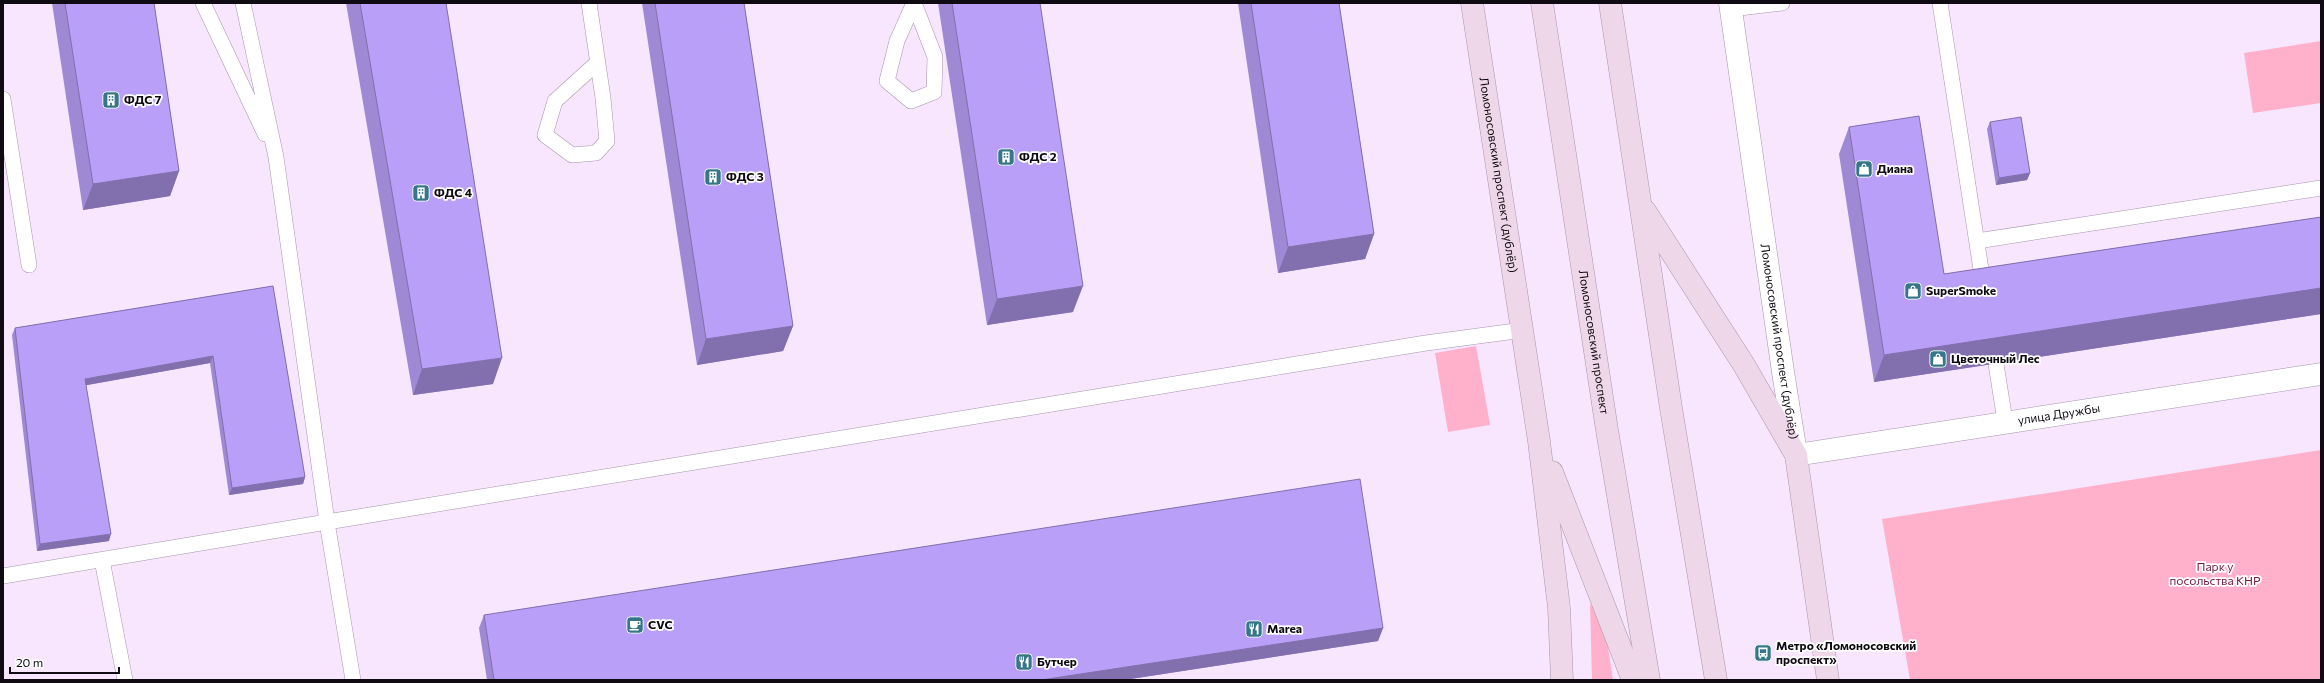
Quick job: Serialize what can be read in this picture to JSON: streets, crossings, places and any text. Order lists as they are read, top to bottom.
{
  "streets": {
    "main road": ["Ломоносовский проспект (дублёр)", "Ломоносовский проспект"],
    "street": ["улица Дружбы"]
  },
  "crossings": [
    ["Ломоносовский проспект (дублёр)", "улица Дружбы"]
  ],
  "parks": ["Парк у посольства КНР"],
  "places": {
    "building": [
      "ФДС 7",
      "ФДС 2",
      "ФДС 3",
      "ФДС 4"
    ],
    "shop": ["Диана", "SuperSmoke", "Цветочный Лес"],
    "cafe": ["CVC"],
    "restaurant": ["Marea", "Бутчер"],
    "bus stop": ["Метро «Ломоносовский проспект»"]
  },
  "scale_bar": "20 m"
}
